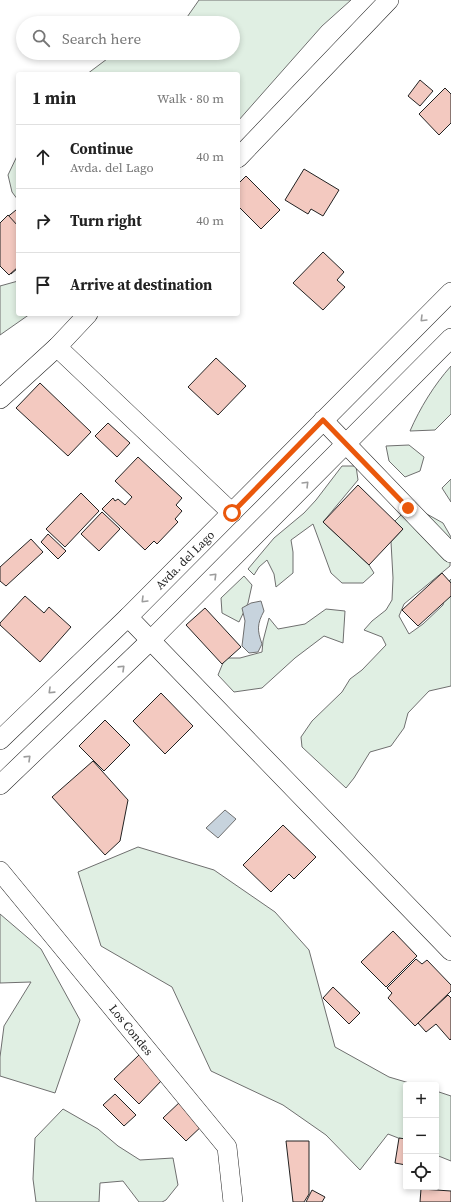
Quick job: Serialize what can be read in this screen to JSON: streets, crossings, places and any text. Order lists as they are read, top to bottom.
{
  "streets": {
    "street": ["Avda. del Lago", "Los Condes"]
  },
  "page": {
    "search": "Search here",
    "heading": ["1 min", "Walk · 80 m"],
    "list": [
      ["Continue", "Avda. del Lago", "40 m"],
      ["Turn right", "40 m"],
      "Arrive at destination"
    ],
    "map_buttons": ["+", "−"]
  }
}
